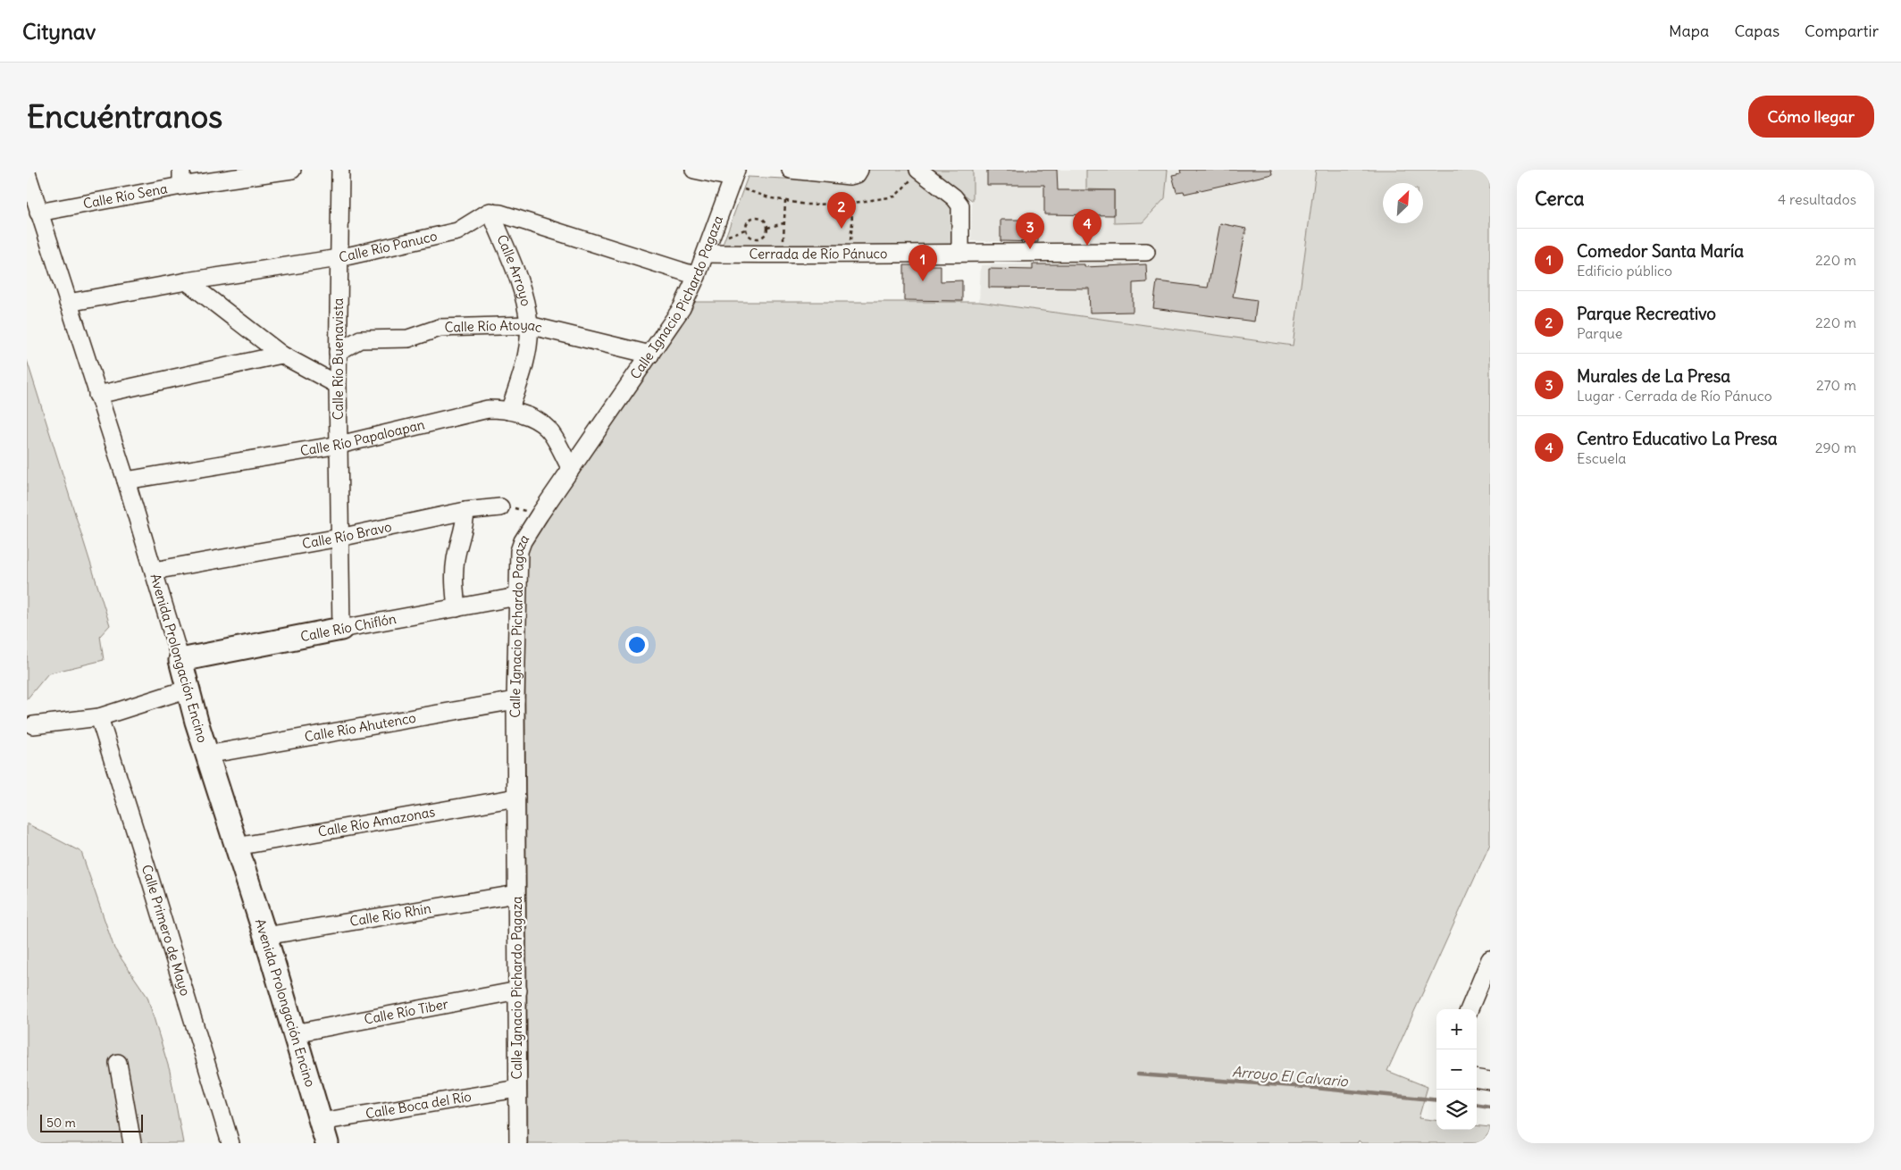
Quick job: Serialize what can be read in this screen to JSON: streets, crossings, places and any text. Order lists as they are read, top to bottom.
{
  "streets": {
    "main road": ["Calle Río Chiflón", "Avenida Prolongación Encino"],
    "street": [
      "Calle Río Sena",
      "Calle Río Panuco",
      "Cerrada de Río Pánuco",
      "Calle Arroyo",
      "Calle Ignacio Pichardo Pagaza",
      "Calle Río Atoyac",
      "Calle Río Buenavista",
      "Calle Río Papaloapan",
      "Calle Río Bravo",
      "Calle Río Ahutenco",
      "Calle Río Amazonas",
      "Calle Río Rhin",
      "Calle Primero de Mayo",
      "Calle Río Tiber",
      "Calle Boca del Río"
    ]
  },
  "crossings": [
    ["Calle Río Sena", "Avenida Prolongación Encino"],
    ["Calle Río Panuco", "Calle Arroyo"],
    ["Calle Río Panuco", "Calle Río Buenavista"],
    ["Calle Río Panuco", "Avenida Prolongación Encino"],
    ["Cerrada de Río Pánuco", "Calle Ignacio Pichardo Pagaza"],
    ["Calle Arroyo", "Calle Río Atoyac"],
    ["Calle Arroyo", "Calle Río Papaloapan"],
    ["Calle Ignacio Pichardo Pagaza", "Calle Río Atoyac"],
    ["Calle Ignacio Pichardo Pagaza", "Calle Río Papaloapan"],
    ["Calle Ignacio Pichardo Pagaza", "Calle Río Chiflón"],
    ["Calle Ignacio Pichardo Pagaza", "Calle Río Ahutenco"],
    ["Calle Ignacio Pichardo Pagaza", "Calle Río Amazonas"],
    ["Calle Ignacio Pichardo Pagaza", "Calle Río Rhin"],
    ["Calle Ignacio Pichardo Pagaza", "Calle Río Tiber"],
    ["Calle Ignacio Pichardo Pagaza", "Calle Boca del Río"],
    ["Calle Río Atoyac", "Calle Río Buenavista"],
    ["Calle Río Buenavista", "Calle Río Papaloapan"],
    ["Calle Río Buenavista", "Calle Río Bravo"],
    ["Calle Río Buenavista", "Calle Río Chiflón"],
    ["Calle Río Papaloapan", "Avenida Prolongación Encino"],
    ["Calle Río Bravo", "Avenida Prolongación Encino"],
    ["Calle Río Chiflón", "Avenida Prolongación Encino"],
    ["Avenida Prolongación Encino", "Calle Río Ahutenco"],
    ["Avenida Prolongación Encino", "Calle Río Amazonas"],
    ["Avenida Prolongación Encino", "Calle Río Rhin"],
    ["Avenida Prolongación Encino", "Calle Río Tiber"],
    ["Avenida Prolongación Encino", "Calle Boca del Río"]
  ],
  "water": ["Arroyo El Calvario"],
  "scale_bar": "50 m",
  "north": "top right",
  "page": {
    "header": "Citynav",
    "nav": ["Mapa", "Capas", "Compartir"],
    "buttons": "Cómo llegar",
    "title": "Encuéntranos",
    "heading": ["Cerca", "4 resultados"],
    "pins": [
      "2",
      "4",
      "3",
      "1"
    ],
    "list": [
      {
        "mark": "1",
        "name": "Comedor Santa María",
        "note": "Edificio público",
        "value": "220 m"
      },
      {
        "mark": "2",
        "name": "Parque Recreativo",
        "note": "Parque",
        "value": "220 m"
      },
      {
        "mark": "3",
        "name": "Murales de La Presa",
        "note": "Lugar · Cerrada de Río Pánuco",
        "value": "270 m"
      },
      {
        "mark": "4",
        "name": "Centro Educativo La Presa",
        "note": "Escuela",
        "value": "290 m"
      }
    ],
    "map_buttons": ["+", "−"],
    "scale": "50 m"
  }
}
